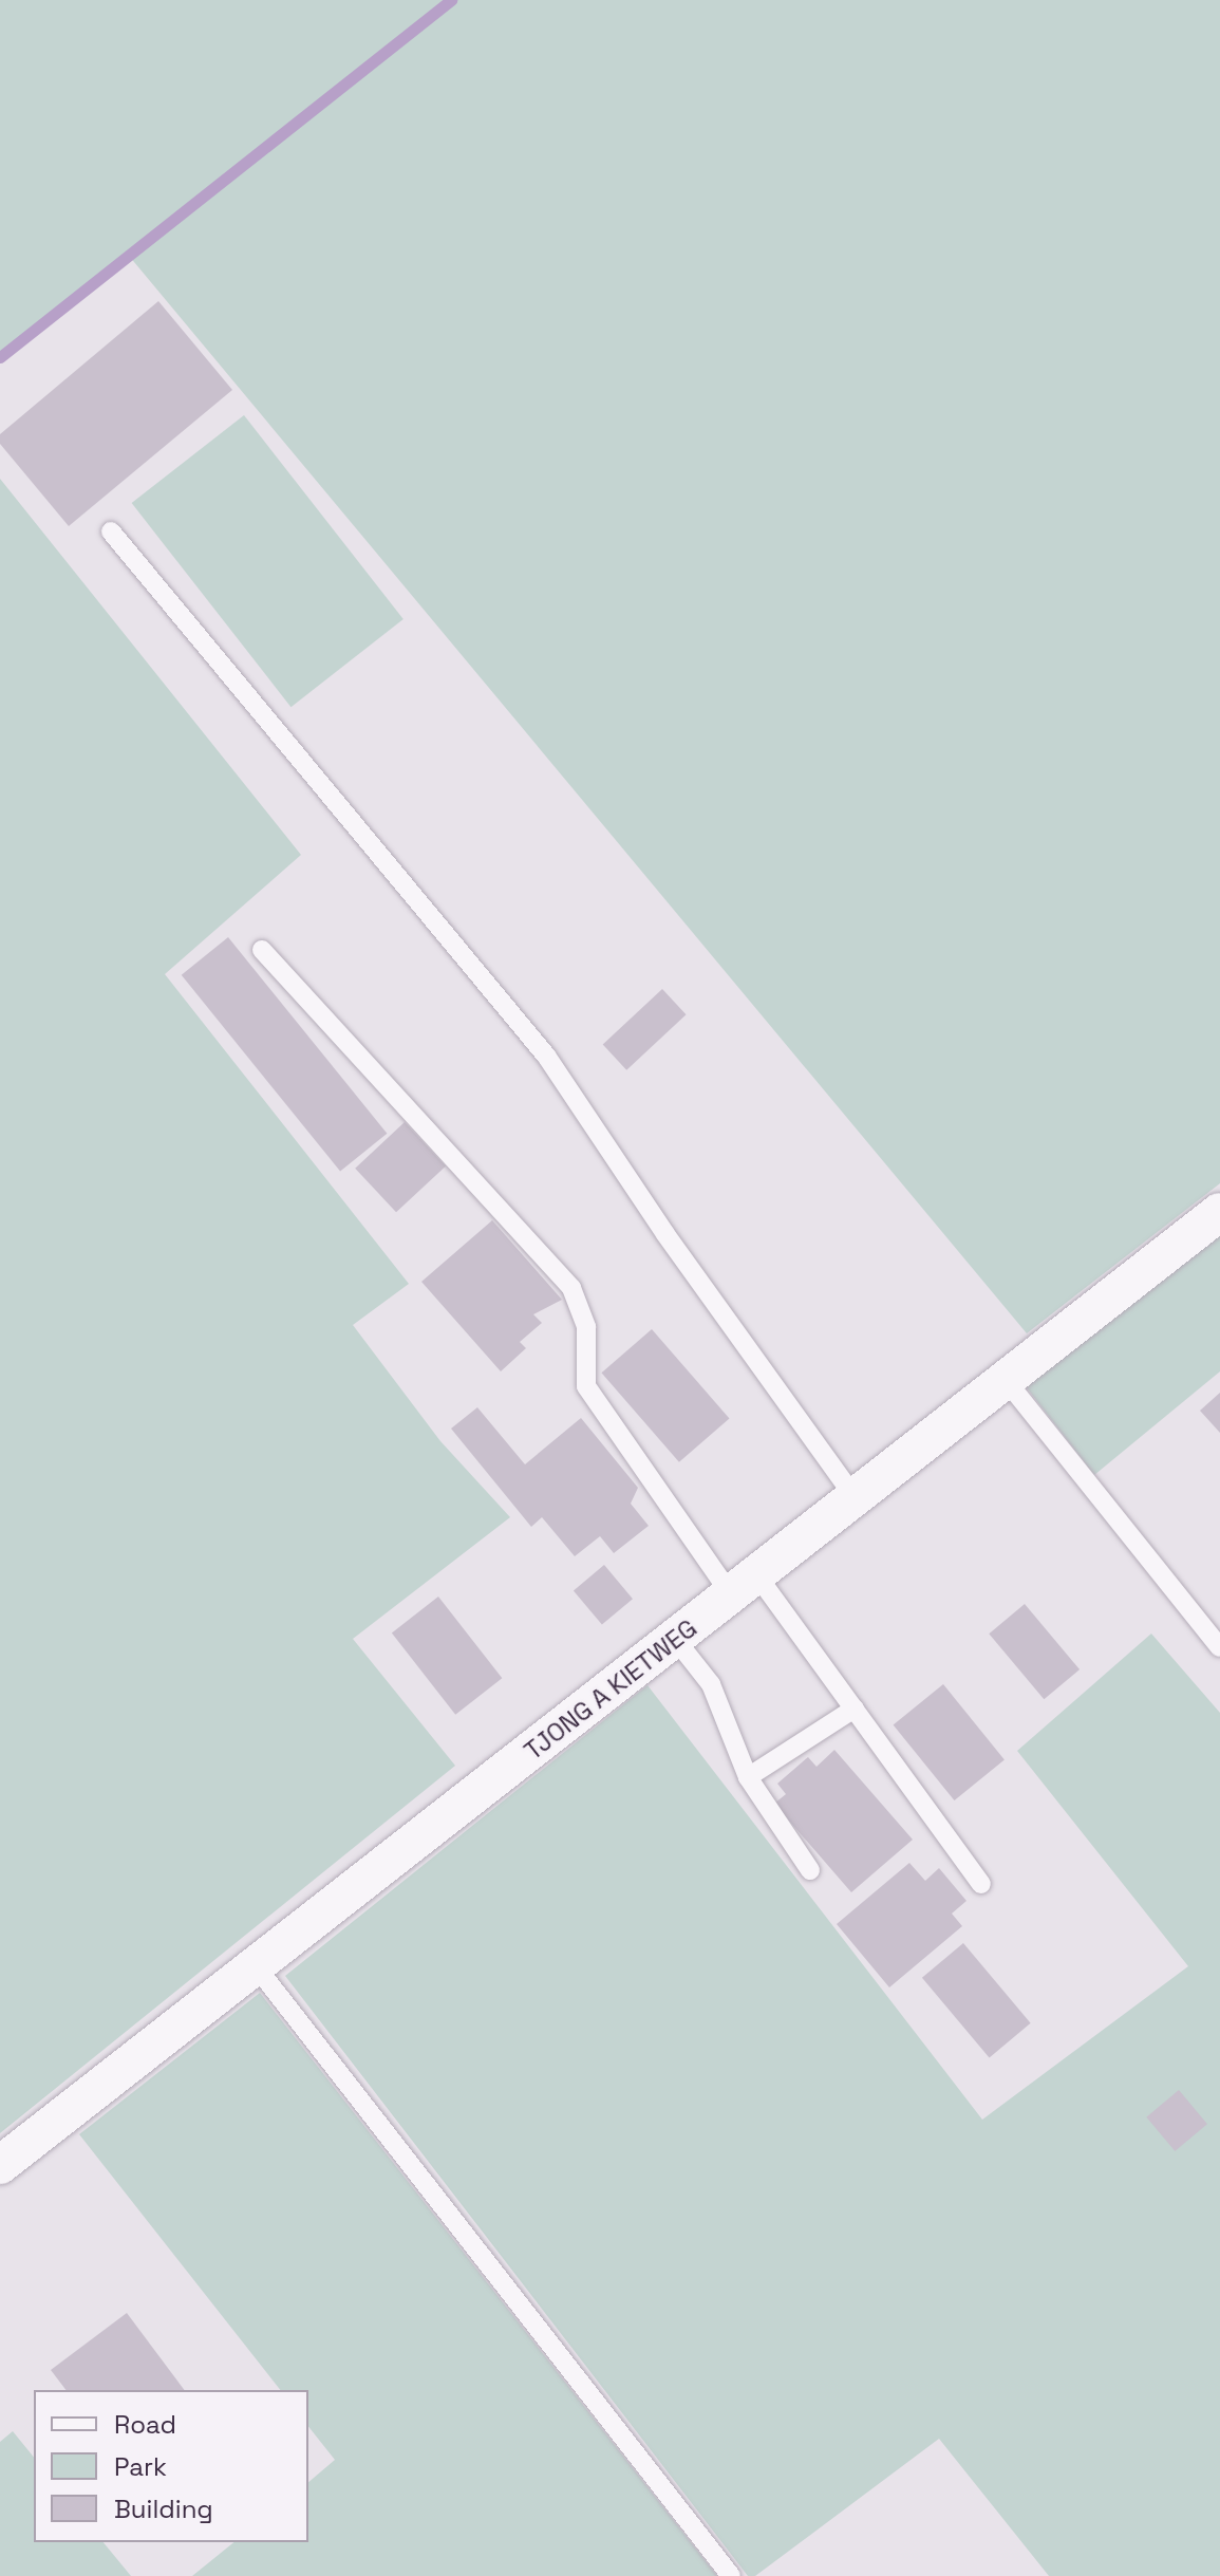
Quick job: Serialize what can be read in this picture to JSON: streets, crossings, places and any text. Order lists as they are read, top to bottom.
{
  "streets": {
    "street": ["TJONG A KIETWEG"]
  },
  "legend": ["Road", "Park", "Building"]
}
